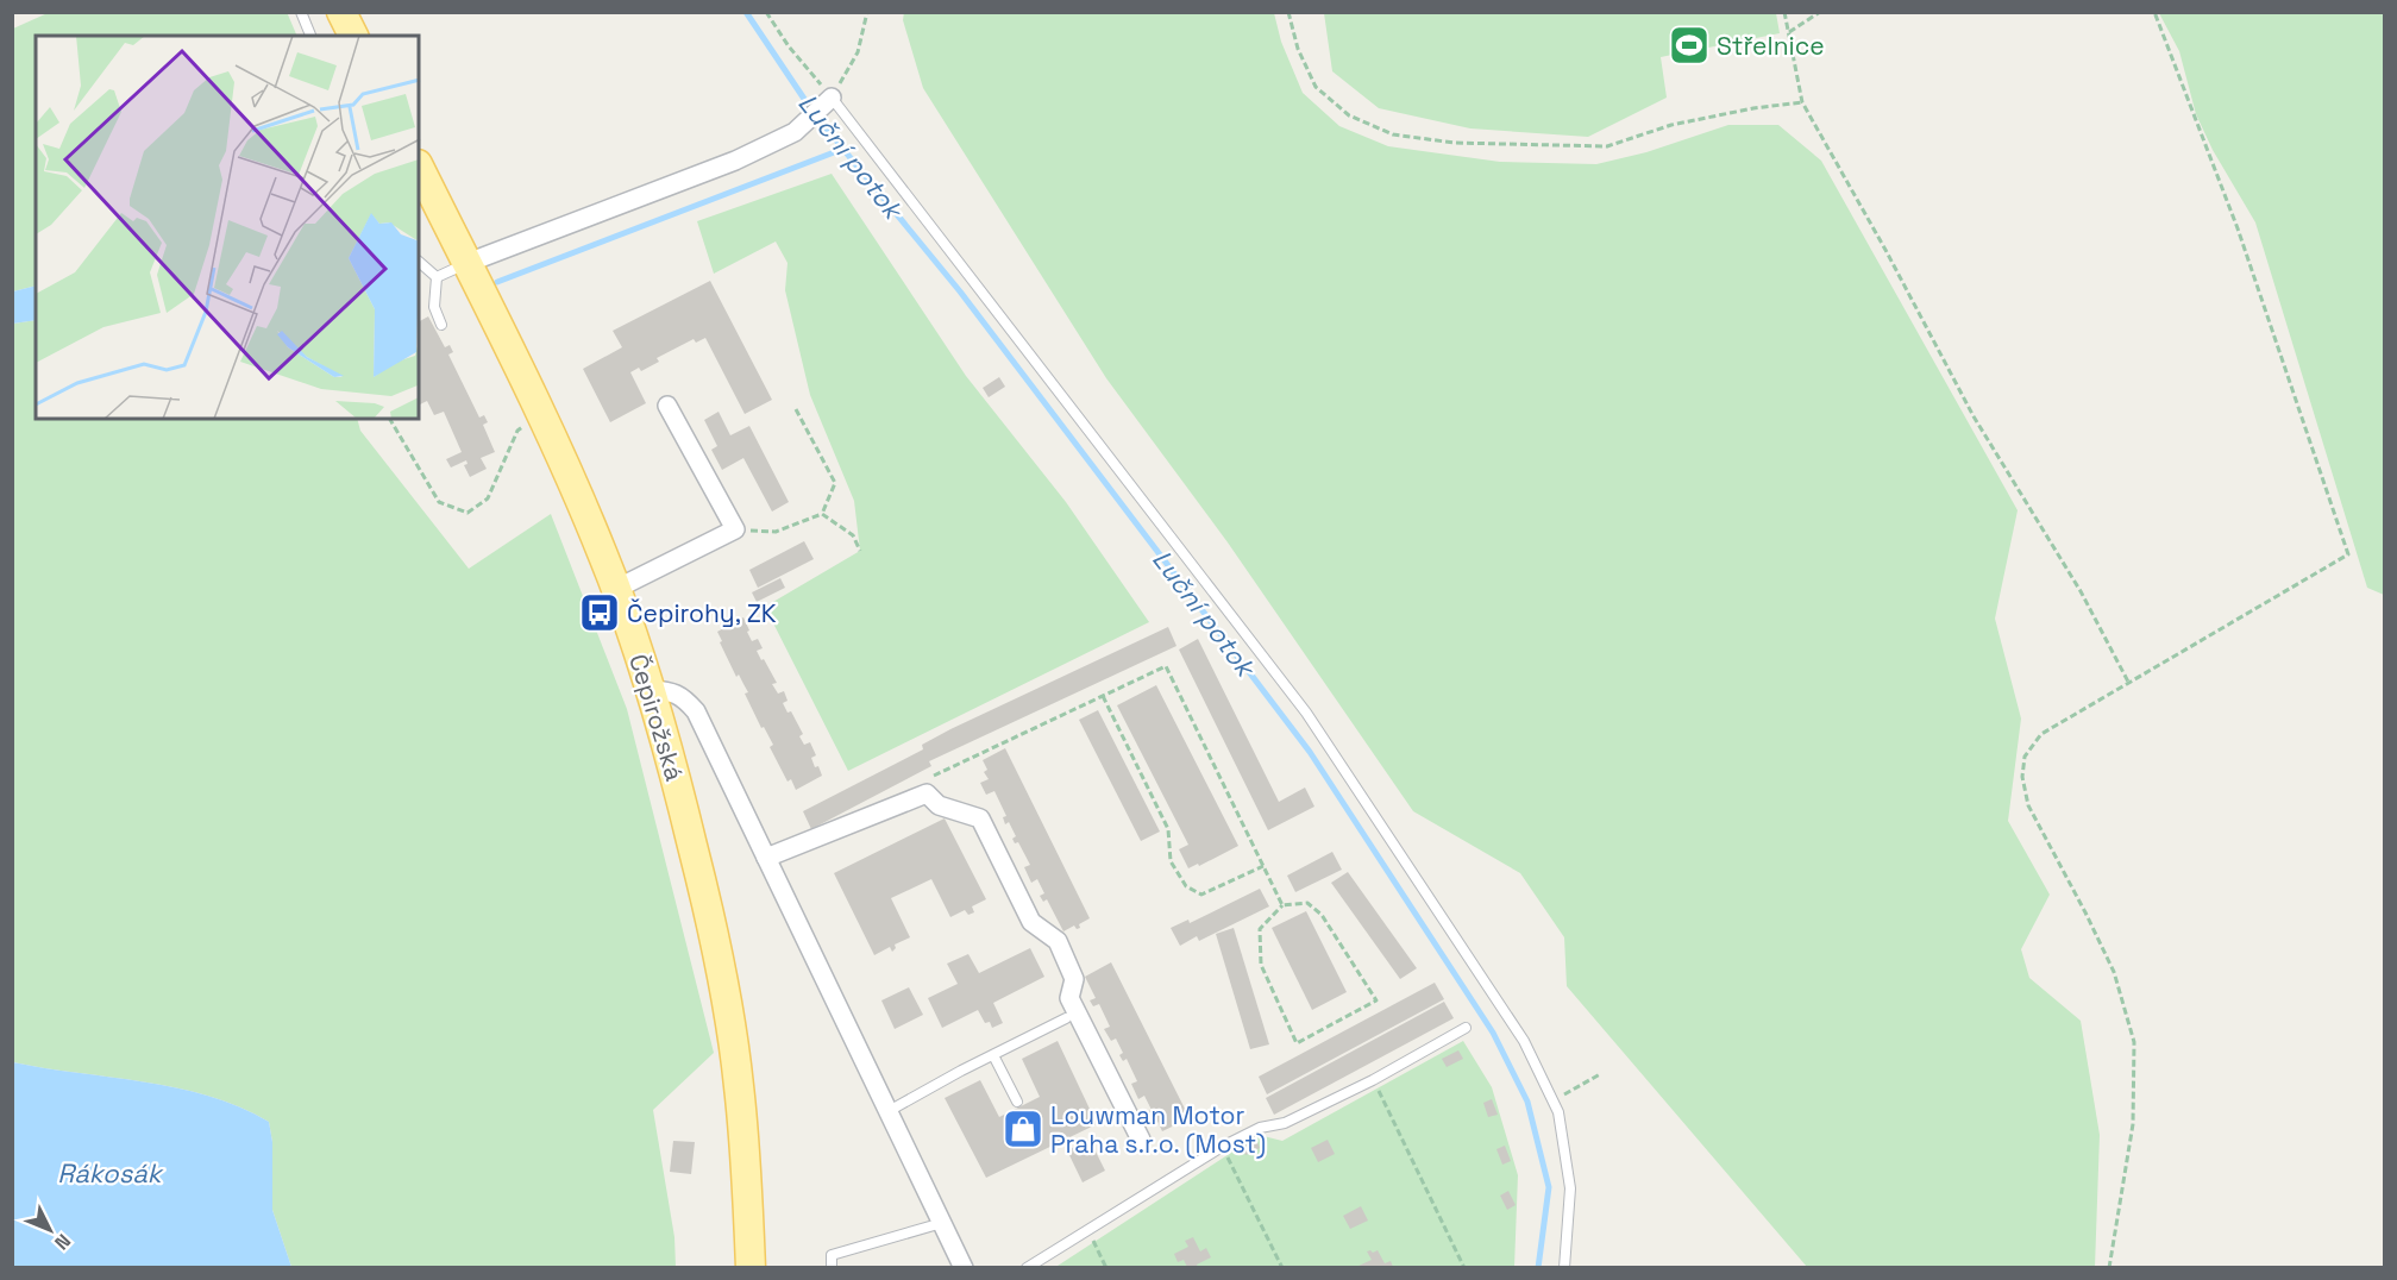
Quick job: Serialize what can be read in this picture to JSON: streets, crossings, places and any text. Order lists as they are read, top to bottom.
{
  "streets": {
    "main road": ["Čepirožská"]
  },
  "water": ["Luční potok", "Rákosák"],
  "places": {
    "sports": ["Střelnice"],
    "bus stop": ["Čepirohy, ZK"],
    "shop": ["Louwman Motor Praha s.r.o. (Most)"]
  },
  "north": "bottom right"
}
